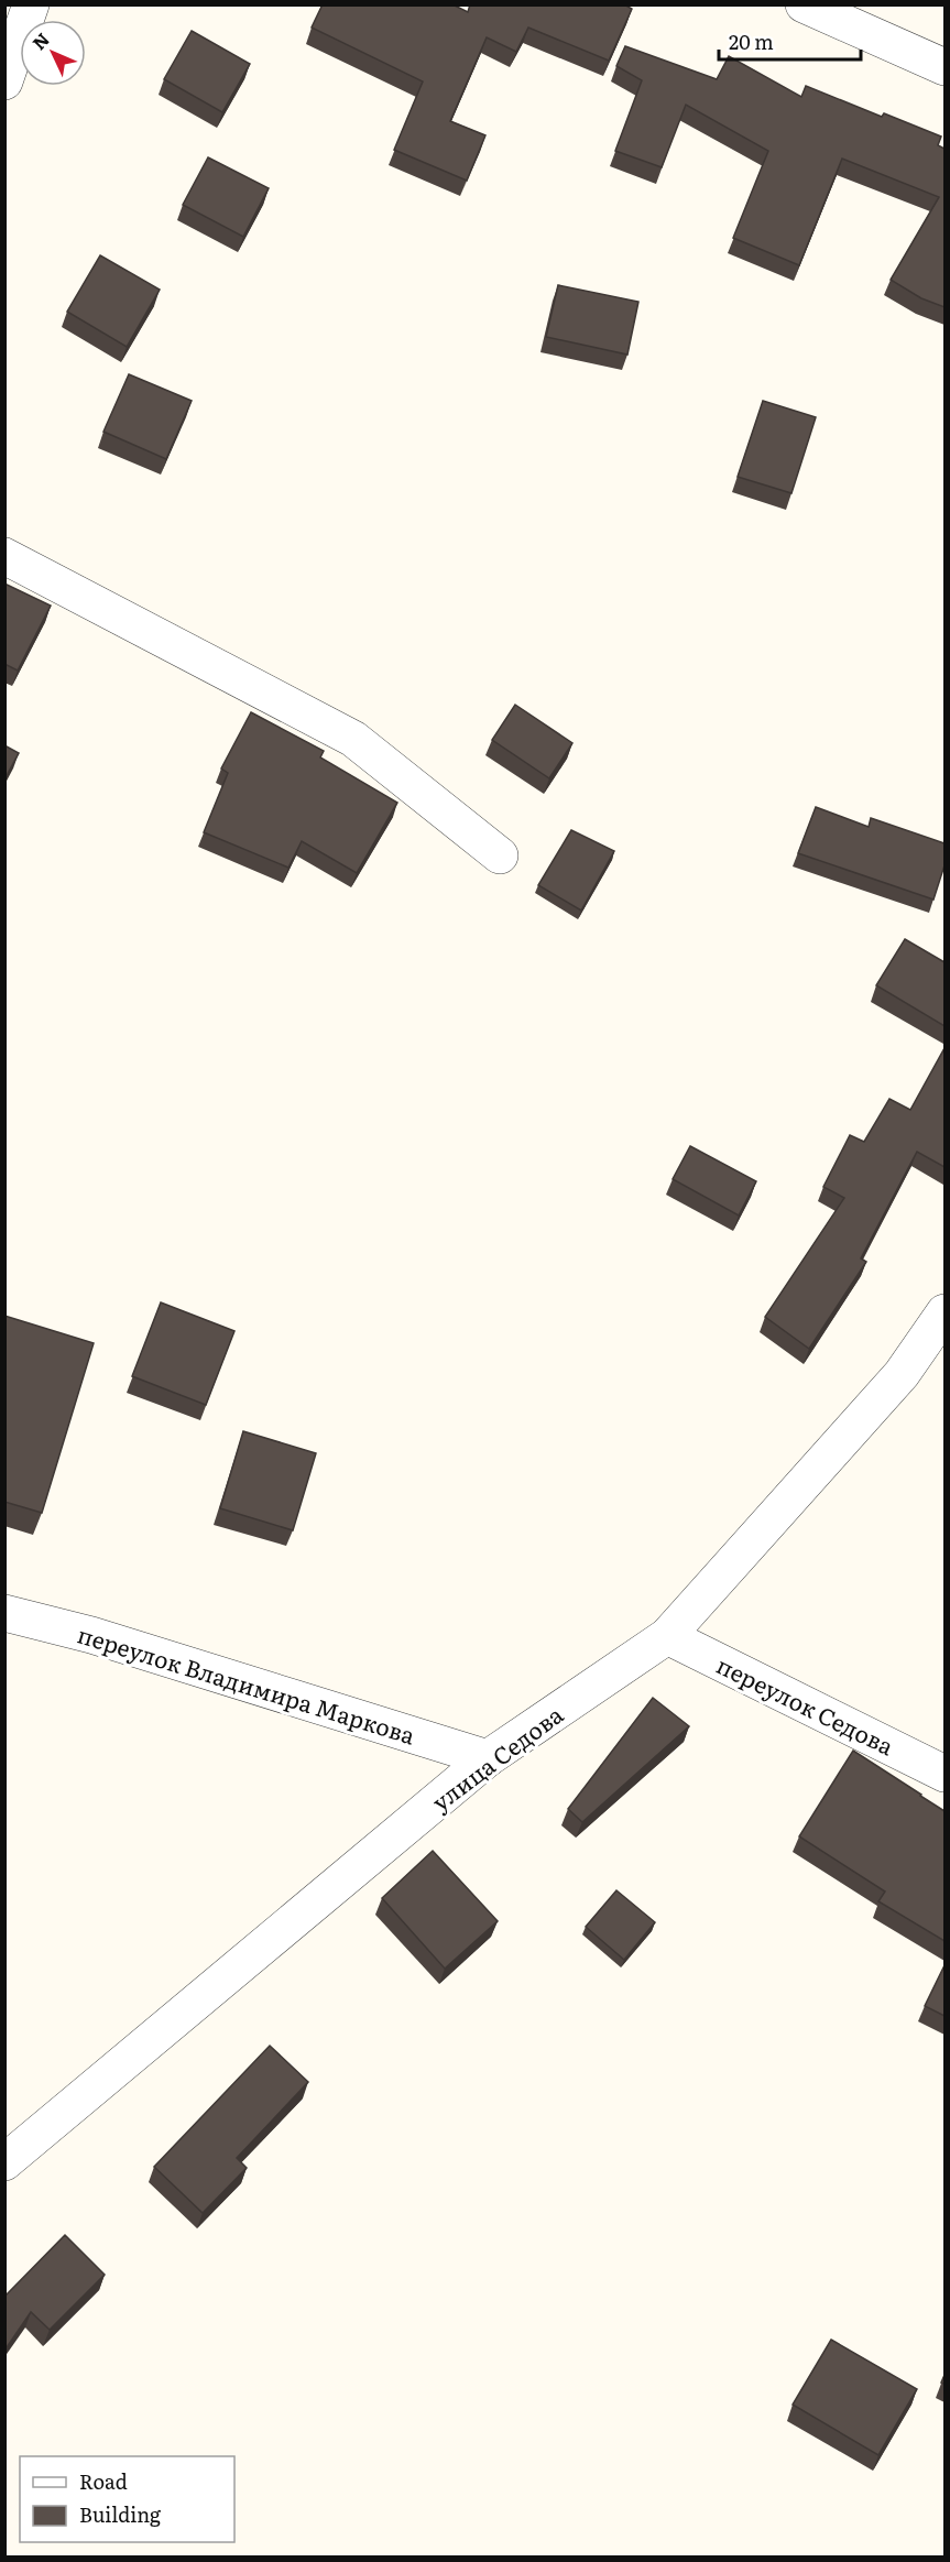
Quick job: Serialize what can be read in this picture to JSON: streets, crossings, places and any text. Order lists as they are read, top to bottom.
{
  "streets": {
    "street": ["переулок Владимира Маркова", "переулок Седова", "улица Седова"]
  },
  "crossings": [
    ["переулок Владимира Маркова", "улица Седова"],
    ["переулок Седова", "улица Седова"]
  ],
  "legend": ["Road", "Building"],
  "scale_bar": "20 m",
  "north": "top left"
}
